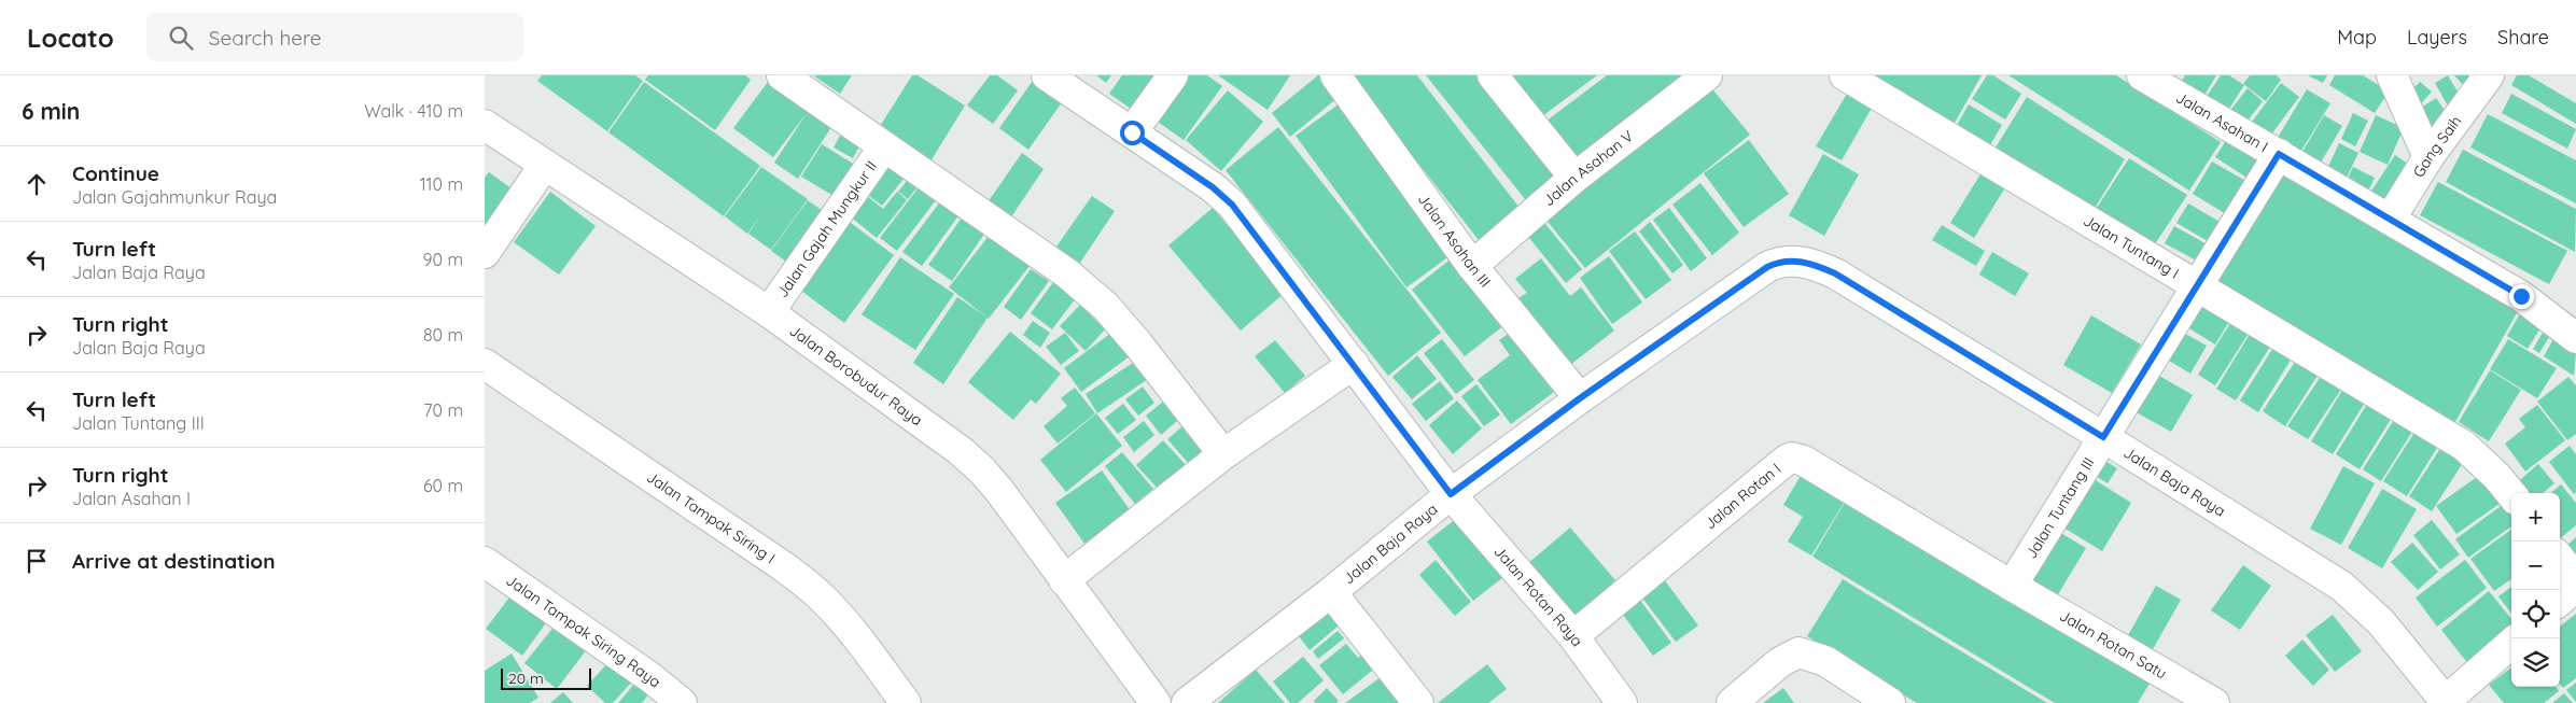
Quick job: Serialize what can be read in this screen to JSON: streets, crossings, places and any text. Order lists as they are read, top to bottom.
{
  "streets": {
    "street": [
      "Jalan Asahan I",
      "Gang Saih",
      "Jalan Asahan V",
      "Jalan Gajah Mungkur II",
      "Jalan Asahan III",
      "Jalan Tuntang I",
      "Jalan Borobudur Raya",
      "Jalan Baja Raya",
      "Jalan Rotan I",
      "Jalan Tuntang III",
      "Jalan Tampak Siring I",
      "Jalan Rotan Raya",
      "Jalan Tampak Siring Raya",
      "Jalan Rotan Satu"
    ]
  },
  "crossings": [
    ["Jalan Asahan I", "Gang Saih"],
    ["Jalan Asahan I", "Jalan Tuntang III"],
    ["Jalan Asahan V", "Jalan Asahan III"],
    ["Jalan Gajah Mungkur II", "Jalan Borobudur Raya"],
    ["Jalan Asahan III", "Jalan Baja Raya"],
    ["Jalan Tuntang I", "Jalan Tuntang III"],
    ["Jalan Baja Raya", "Jalan Tuntang III"],
    ["Jalan Baja Raya", "Jalan Rotan Raya"],
    ["Jalan Rotan I", "Jalan Tuntang III"],
    ["Jalan Rotan I", "Jalan Rotan Raya"],
    ["Jalan Rotan I", "Jalan Rotan Satu"],
    ["Jalan Tuntang III", "Jalan Rotan Satu"]
  ],
  "scale_bar": "20 m",
  "page": {
    "header": "Locato",
    "search": "Search here",
    "nav": ["Map", "Layers", "Share"],
    "heading": ["6 min", "Walk · 410 m"],
    "list": [
      ["Continue", "Jalan Gajahmunkur Raya", "110 m"],
      ["Turn left", "Jalan Baja Raya", "90 m"],
      ["Turn right", "Jalan Baja Raya", "80 m"],
      ["Turn left", "Jalan Tuntang III", "70 m"],
      ["Turn right", "Jalan Asahan I", "60 m"],
      "Arrive at destination"
    ],
    "map_buttons": ["+", "−"],
    "scale": "20 m"
  }
}
